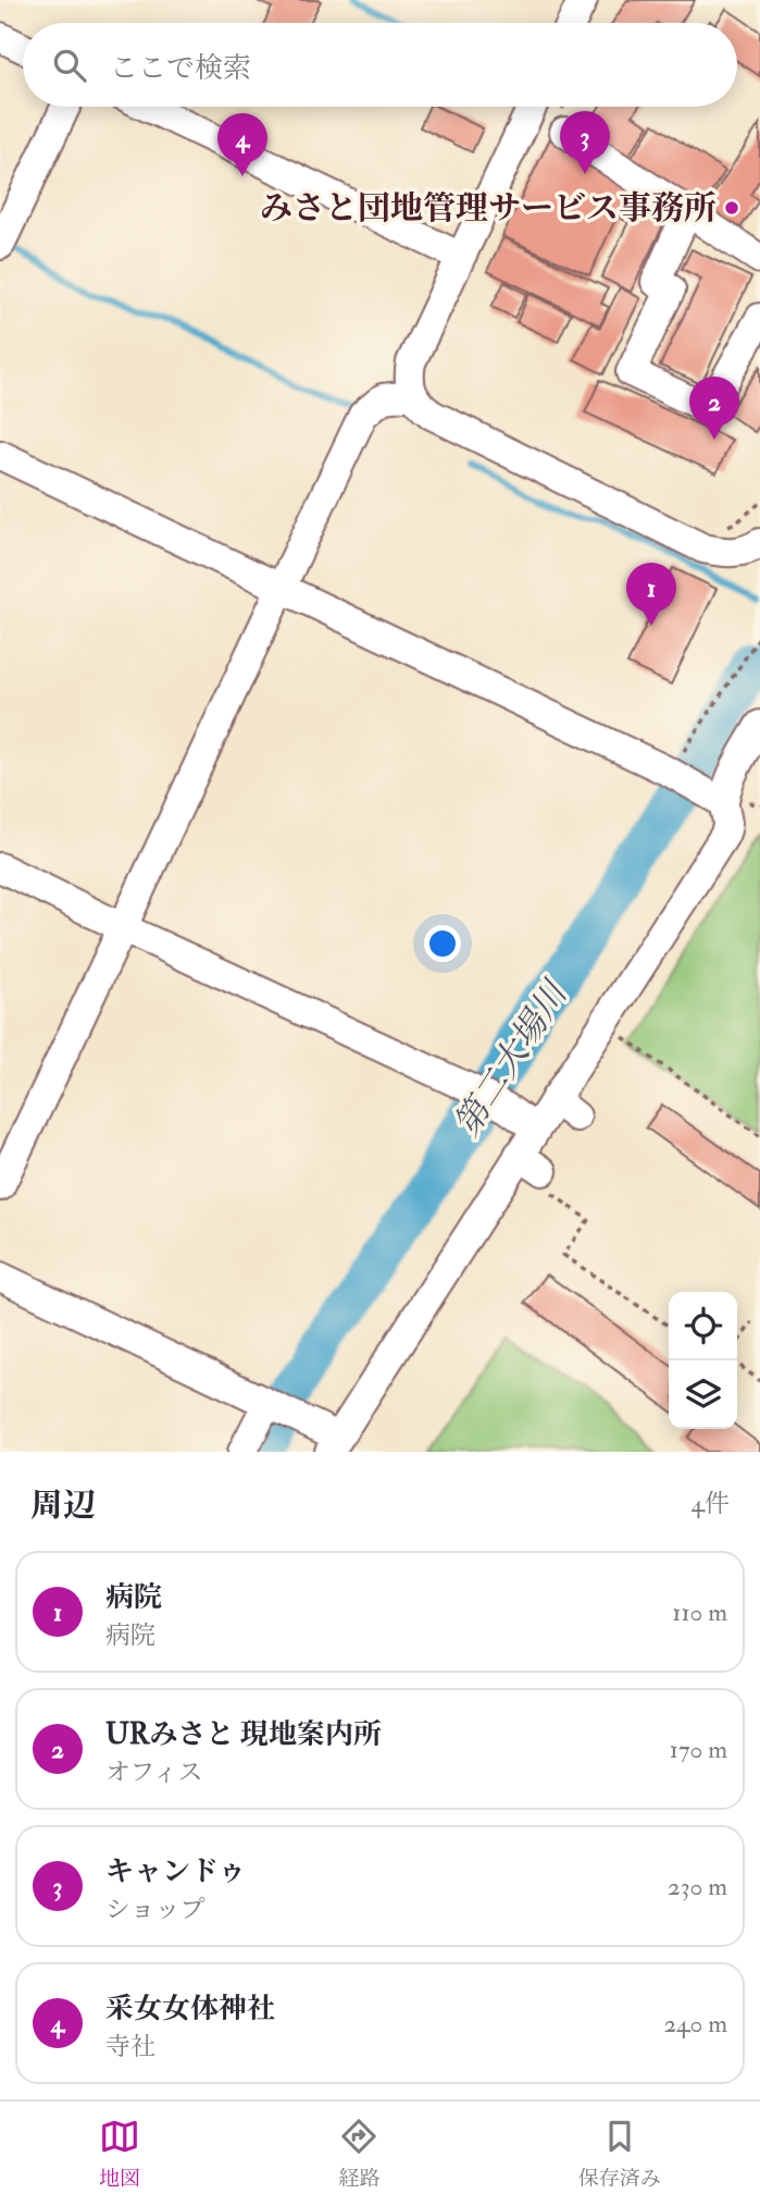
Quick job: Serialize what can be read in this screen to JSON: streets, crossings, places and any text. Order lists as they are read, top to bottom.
{
  "water": ["第二大場川"],
  "places": ["みさと団地管理サービス事務所"],
  "page": {
    "search": "ここで検索",
    "pins": [
      "3",
      "4",
      "2",
      "1"
    ],
    "heading": ["周辺", "4件"],
    "list": [
      {
        "mark": "1",
        "name": "病院",
        "note": "病院",
        "value": "110 m"
      },
      {
        "mark": "2",
        "name": "URみさと 現地案内所",
        "note": "オフィス",
        "value": "170 m"
      },
      {
        "mark": "3",
        "name": "キャンドゥ",
        "note": "ショップ",
        "value": "230 m"
      },
      {
        "mark": "4",
        "name": "采女女体神社",
        "note": "寺社",
        "value": "240 m"
      }
    ],
    "nav": ["地図", "経路", "保存済み"]
  }
}
